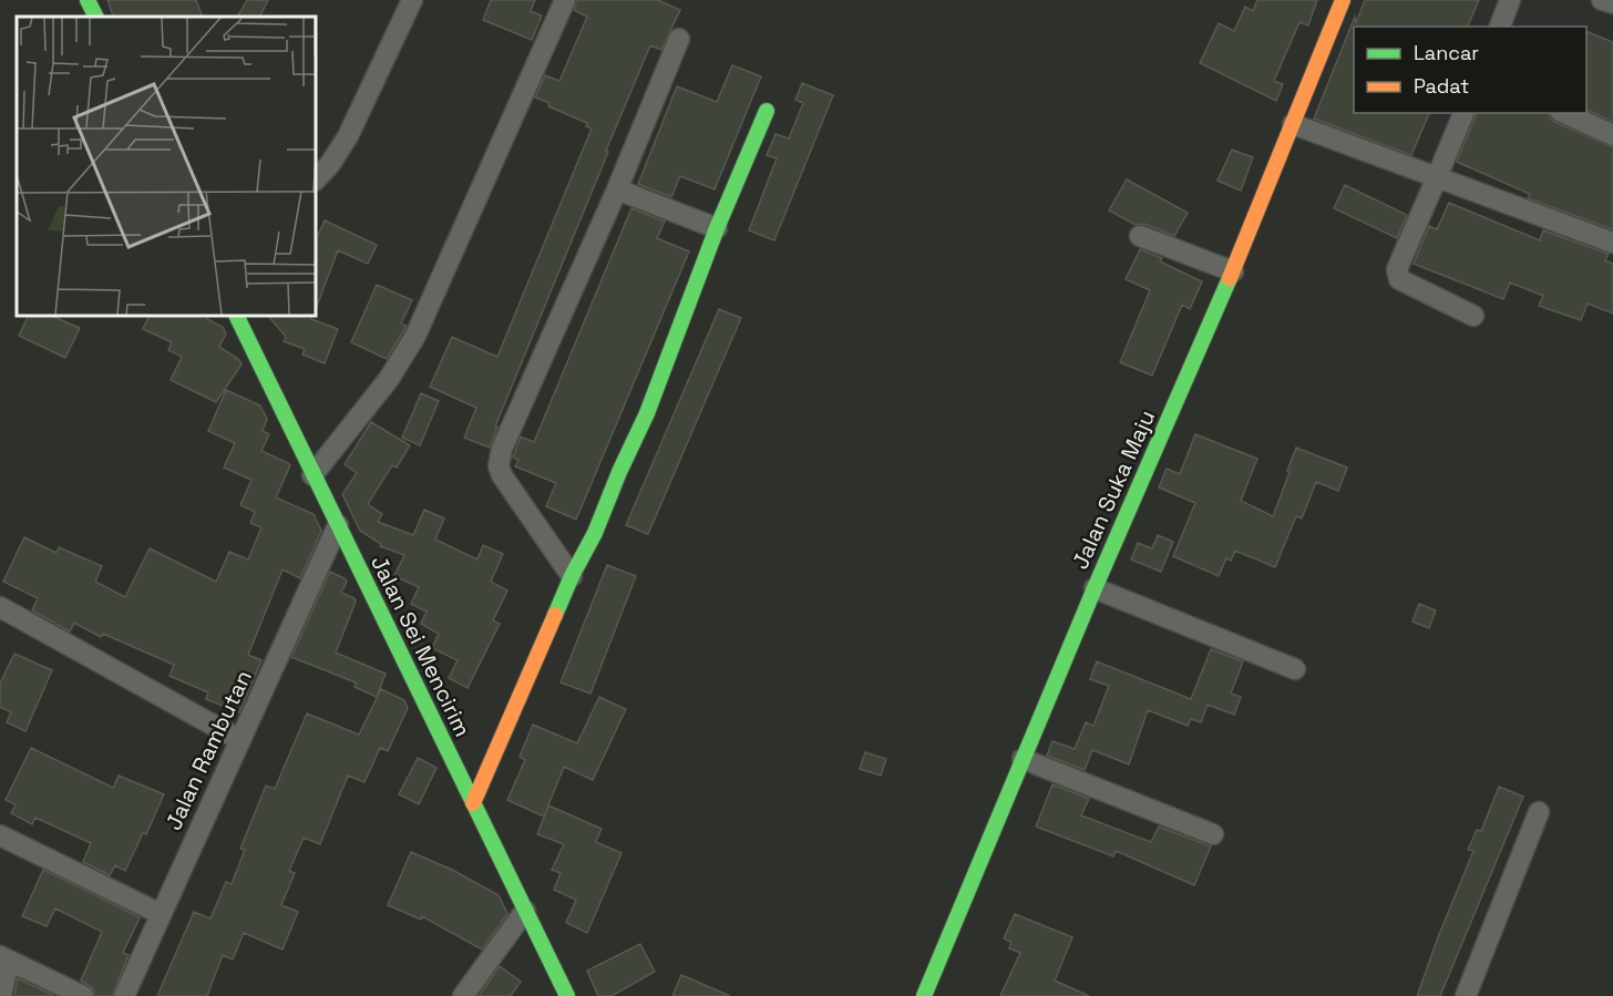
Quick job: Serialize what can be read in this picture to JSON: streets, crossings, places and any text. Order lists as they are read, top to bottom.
{
  "streets": {
    "street": ["Jalan Suka Maju", "Jalan Sei Mencirim", "Jalan Rambutan"]
  },
  "crossings": [
    ["Jalan Sei Mencirim", "Jalan Rambutan"]
  ],
  "legend": ["Lancar", "Padat"]
}
